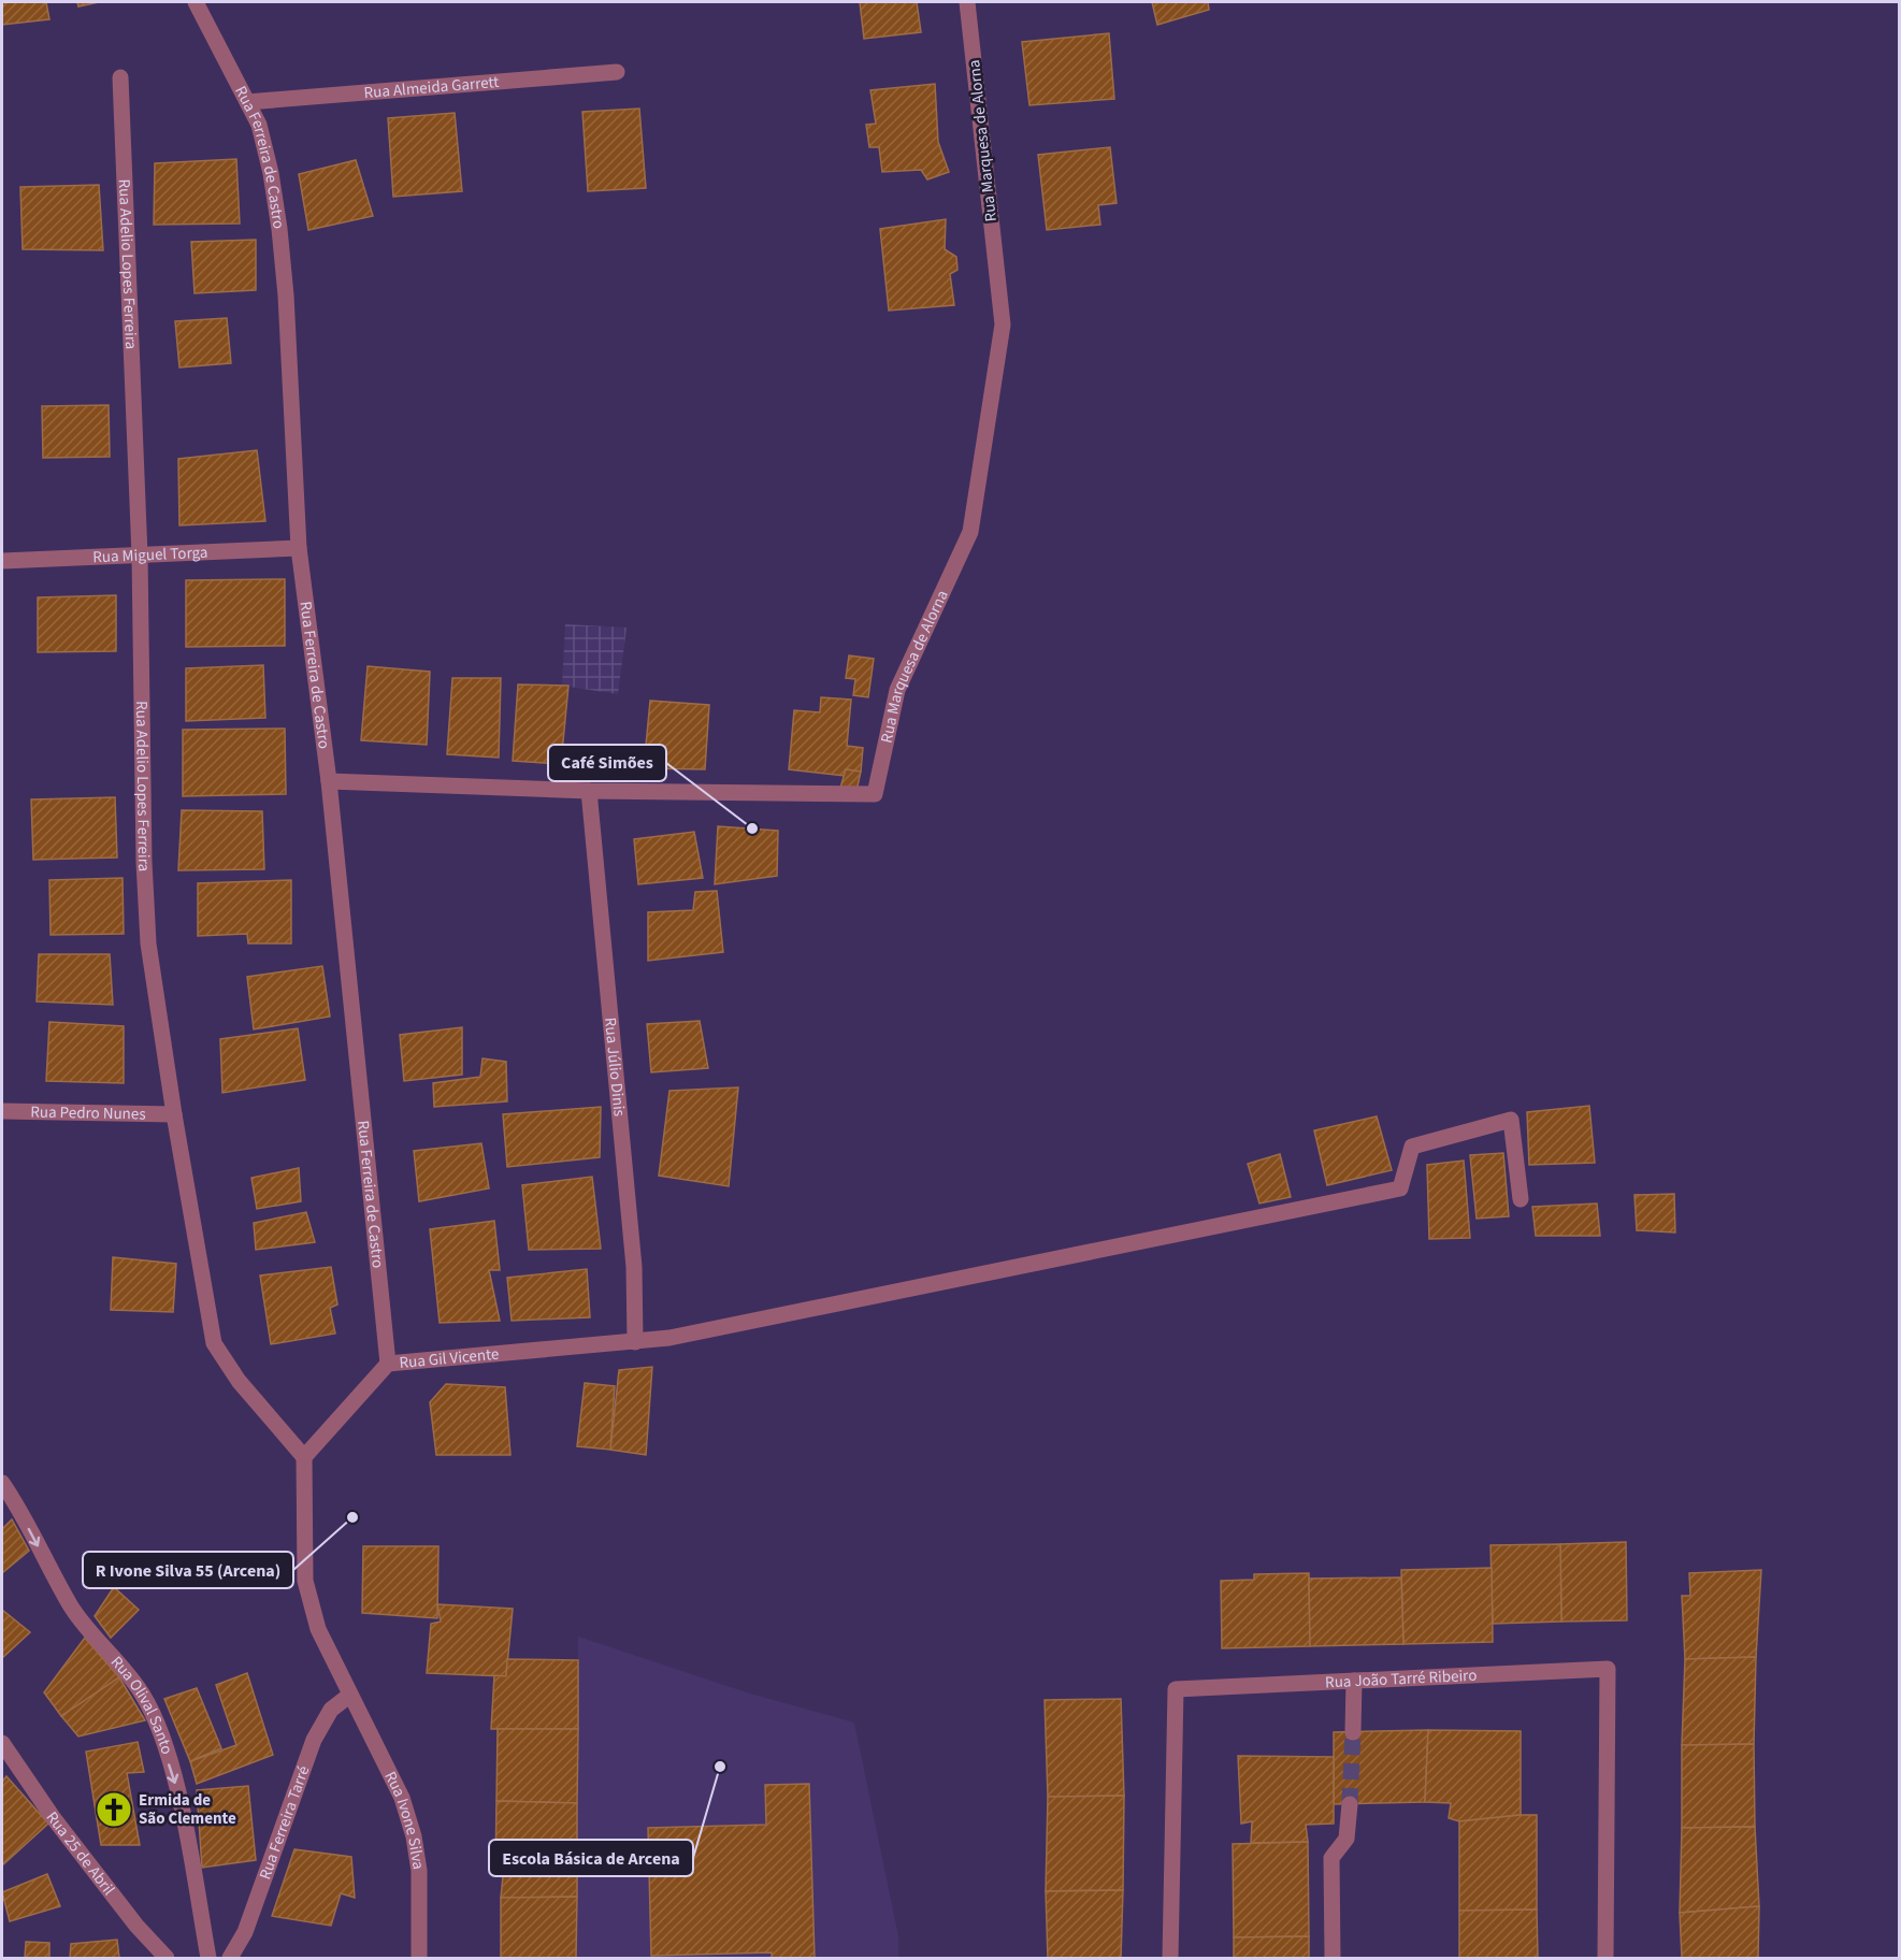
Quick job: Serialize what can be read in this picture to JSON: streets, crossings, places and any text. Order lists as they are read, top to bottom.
{
  "streets": {
    "street": [
      "Rua Almeida Garrett",
      "Rua Marquesa de Alorna",
      "Rua Ferreira de Castro",
      "Rua Adelio Lopes Ferreira",
      "Rua Miguel Torga",
      "Rua Júlio Dinis",
      "Rua Pedro Nunes",
      "Rua Gil Vicente",
      "Rua João Tarré Ribeiro",
      "Rua Olival Santo",
      "Rua Ferreira Tarré",
      "Rua Ivone Silva",
      "Rua 25 de Abril"
    ]
  },
  "crossings": [
    ["Rua Almeida Garrett", "Rua Ferreira de Castro"],
    ["Rua Marquesa de Alorna", "Rua Ferreira de Castro"],
    ["Rua Marquesa de Alorna", "Rua Júlio Dinis"],
    ["Rua Ferreira de Castro", "Rua Miguel Torga"],
    ["Rua Ferreira de Castro", "Rua Gil Vicente"],
    ["Rua Adelio Lopes Ferreira", "Rua Miguel Torga"],
    ["Rua Adelio Lopes Ferreira", "Rua Pedro Nunes"],
    ["Rua Adelio Lopes Ferreira", "Rua Gil Vicente"],
    ["Rua Júlio Dinis", "Rua Gil Vicente"],
    ["Rua Ferreira Tarré", "Rua Ivone Silva"]
  ],
  "one_way": ["Rua Olival Santo"],
  "places": {
    "other": ["Café Simões", "R Ivone Silva 55 (Arcena)", "Escola Básica de Arcena"],
    "church": ["Ermida de São Clemente"]
  }
}
